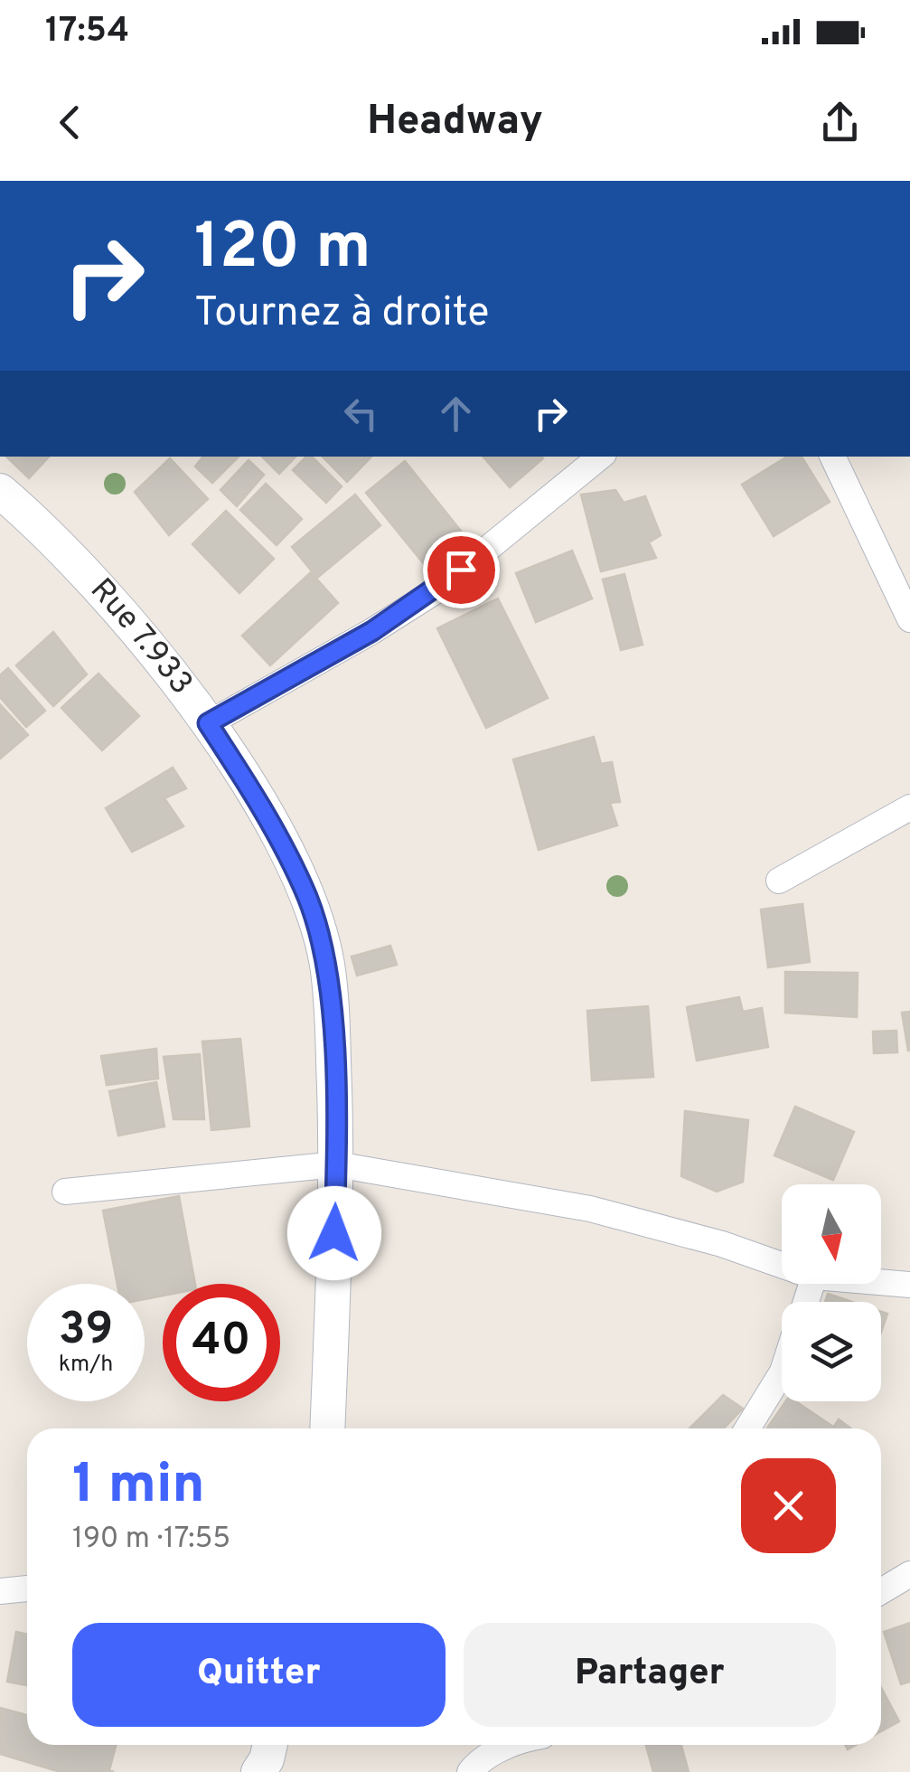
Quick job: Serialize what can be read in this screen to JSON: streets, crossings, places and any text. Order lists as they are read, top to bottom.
{
  "streets": {
    "street": ["Rue 7.933"]
  },
  "north": "bottom",
  "page": {
    "status": "17:54",
    "header": "Headway",
    "turn": ["120 m", "Tournez à droite"],
    "speed": "39 km/h",
    "limit": "40",
    "heading": ["1 min", "190 m · 17:55"],
    "buttons": ["Quitter", "Partager"]
  }
}
